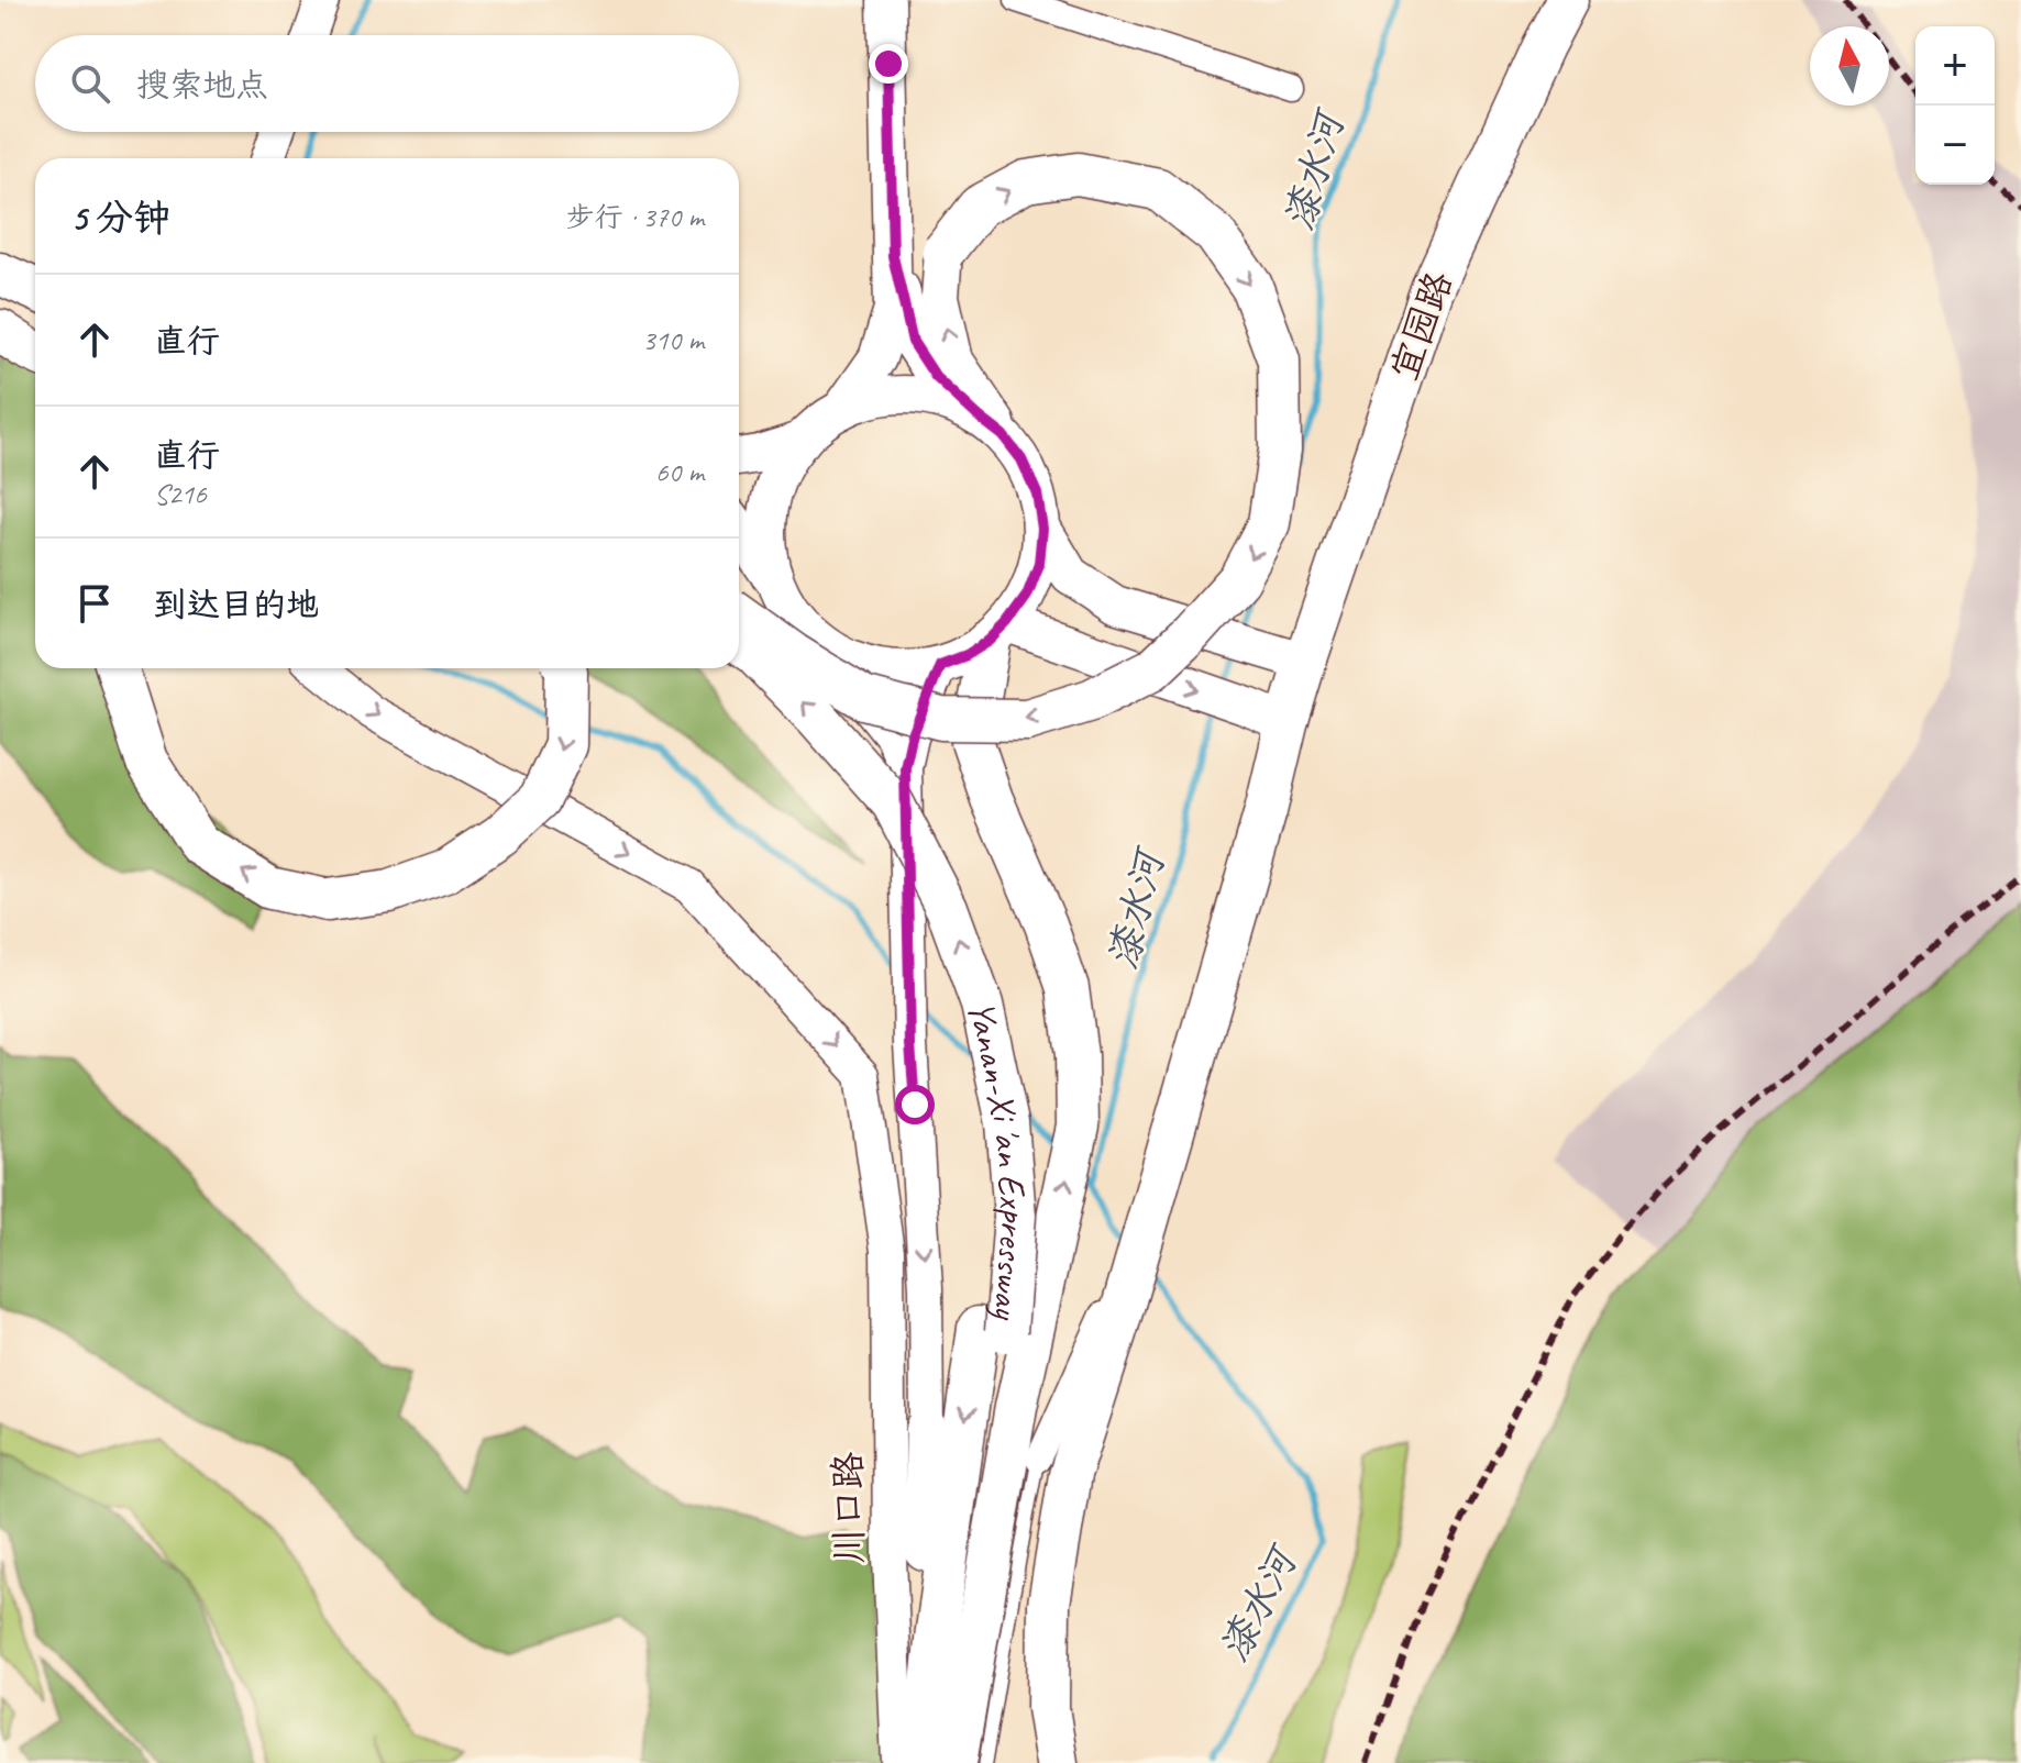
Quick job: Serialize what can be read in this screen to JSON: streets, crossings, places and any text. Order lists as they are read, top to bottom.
{
  "streets": {
    "highway": ["宜园路", "Yanan-Xi 'an Expressway"],
    "main road": ["川口路"]
  },
  "water": ["漆水河"],
  "north": "top",
  "page": {
    "map_buttons": ["+", "−"],
    "search": "搜索地点",
    "heading": ["5 分钟", "步行 · 370 m"],
    "list": [
      ["直行", "310 m"],
      ["直行", "S216", "60 m"],
      "到达目的地"
    ]
  }
}
